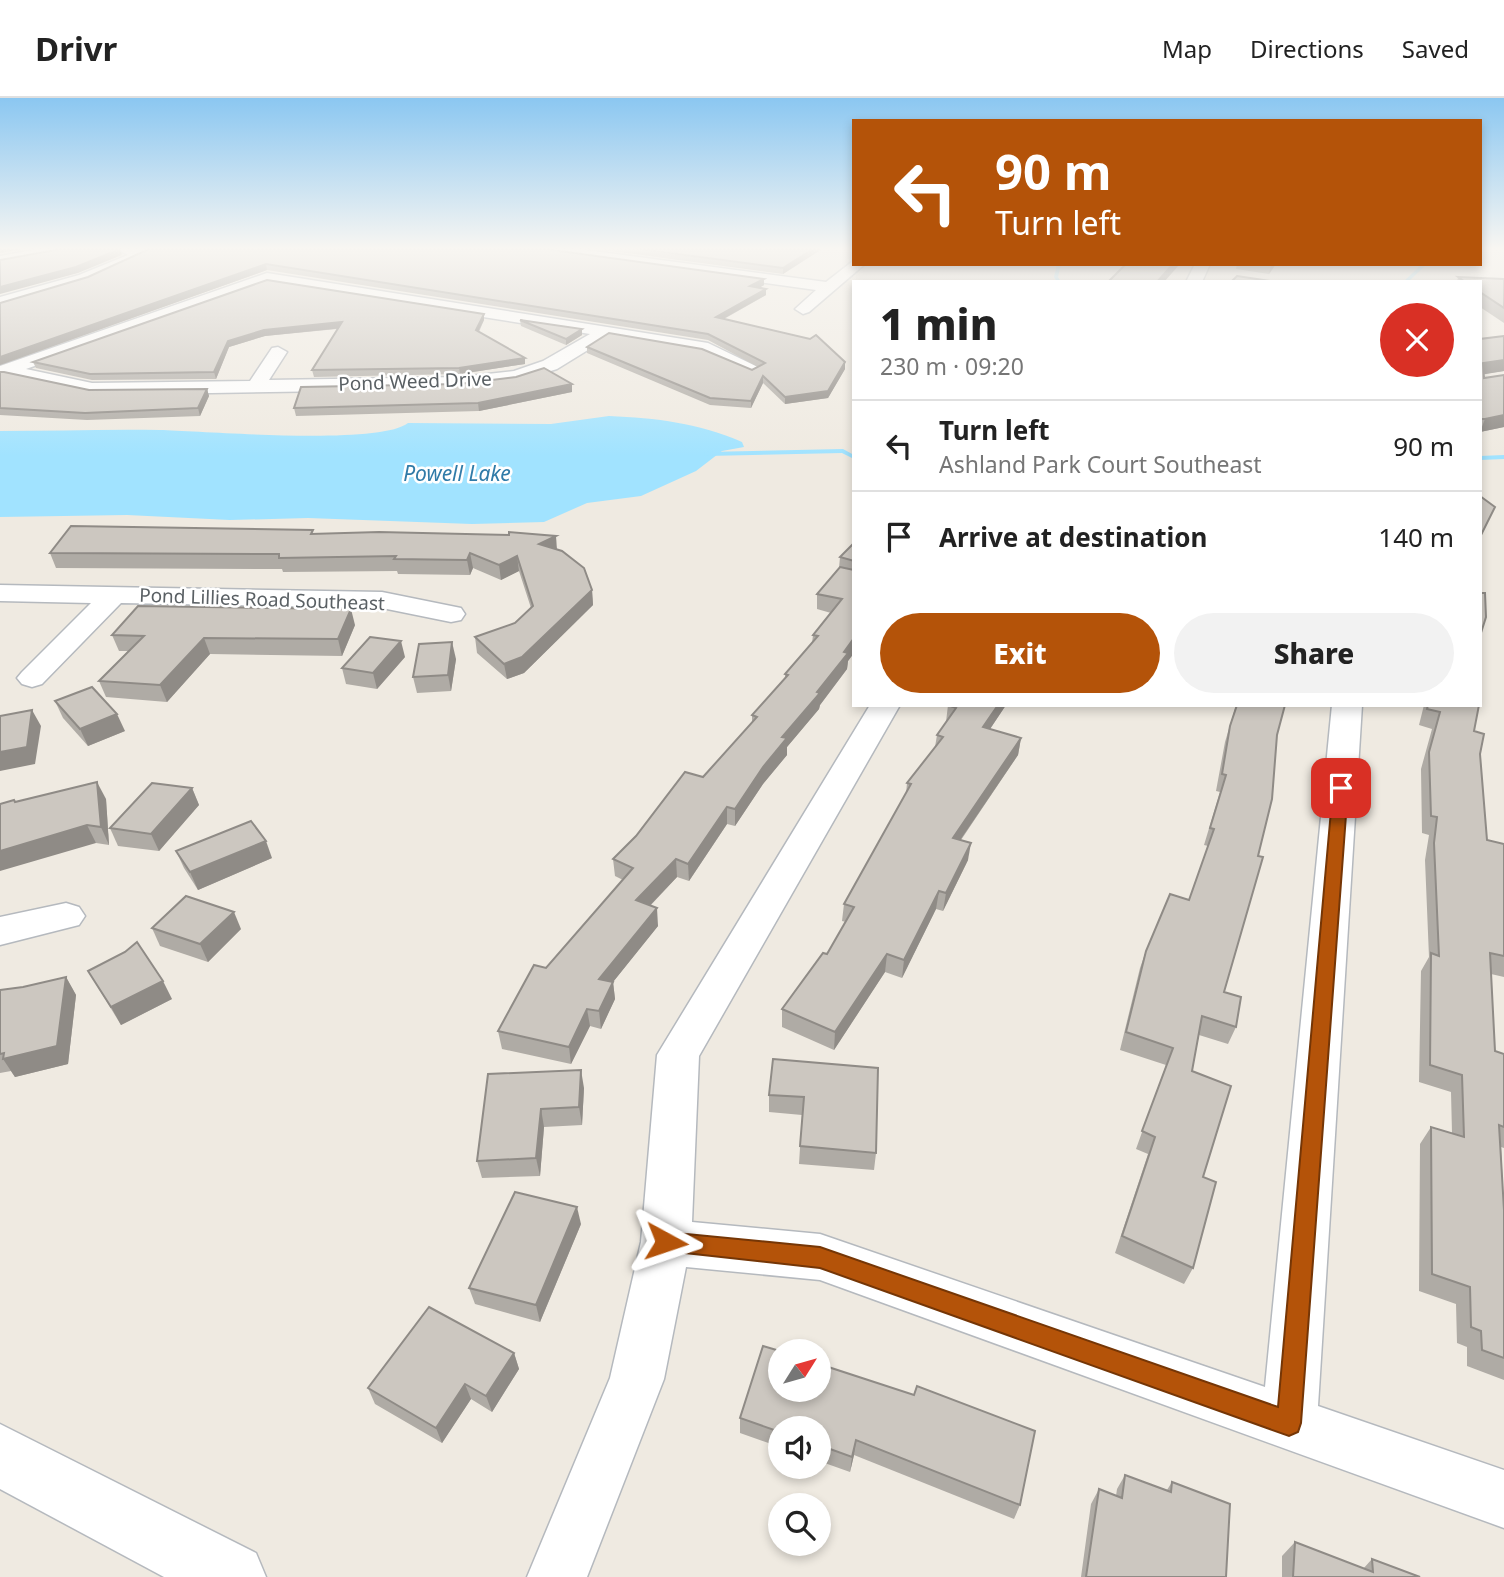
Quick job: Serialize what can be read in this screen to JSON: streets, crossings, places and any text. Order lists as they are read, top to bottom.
{
  "streets": {
    "street": ["Pond Weed Drive", "Pond Lillies Road Southeast"]
  },
  "water": ["Powell Lake"],
  "north": "top right",
  "page": {
    "header": "Drivr",
    "nav": ["Map", "Directions", "Saved"],
    "turn": ["90 m", "Turn left"],
    "heading": ["1 min", "230 m · 09:20"],
    "list": [
      {
        "name": "Turn left",
        "note": "Ashland Park Court Southeast",
        "value": "90 m"
      },
      {
        "name": "Arrive at destination",
        "value": "140 m"
      }
    ],
    "buttons": ["Exit", "Share"]
  }
}
